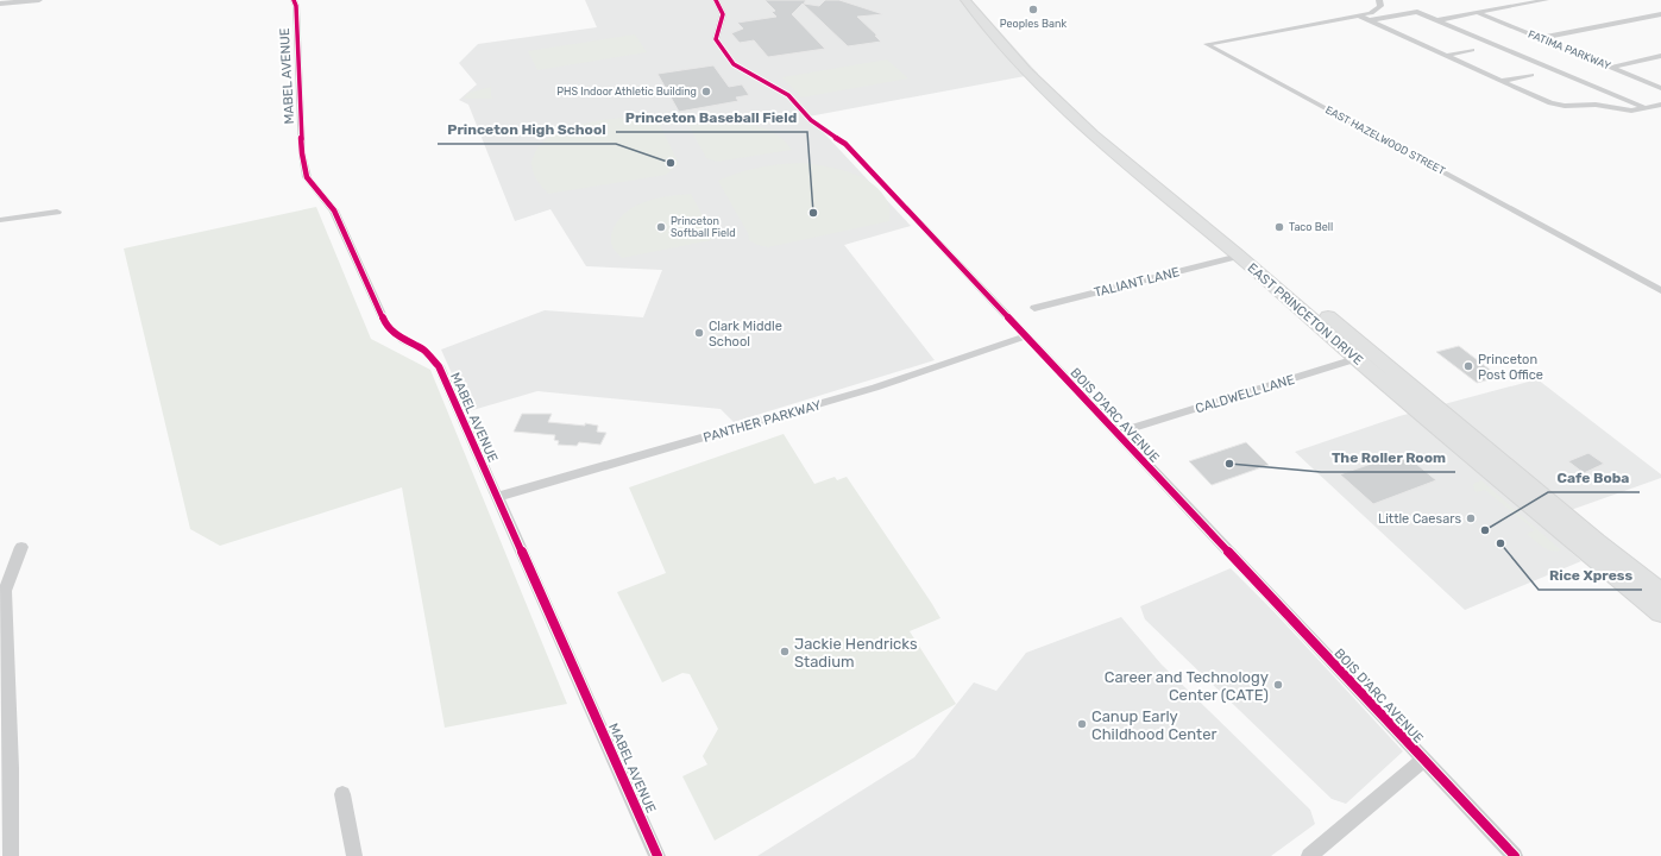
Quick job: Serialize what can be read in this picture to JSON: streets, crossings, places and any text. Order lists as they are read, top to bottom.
{
  "streets": {
    "highway": ["EAST PRINCETON DRIVE"],
    "street": [
      "FATIMA PARKWAY",
      "MABEL AVENUE",
      "EAST HAZELWOOD STREET",
      "TALIANT LANE",
      "CALDWELL LANE",
      "BOIS D'ARC AVENUE",
      "PANTHER PARKWAY"
    ]
  },
  "crossings": [
    ["MABEL AVENUE", "PANTHER PARKWAY"],
    ["TALIANT LANE", "EAST PRINCETON DRIVE"],
    ["EAST PRINCETON DRIVE", "CALDWELL LANE"],
    ["CALDWELL LANE", "BOIS D'ARC AVENUE"],
    ["BOIS D'ARC AVENUE", "PANTHER PARKWAY"]
  ],
  "places": [
    "Peoples Bank",
    "PHS Indoor Athletic Building",
    "Princeton High School",
    "Princeton Baseball Field",
    "Princeton Softball Field",
    "Taco Bell",
    "Clark Middle School",
    "Princeton Post Office",
    "The Roller Room",
    "Little Caesars",
    "Cafe Boba",
    "Rice Xpress",
    "Jackie Hendricks Stadium",
    "Career and Technology Center (CATE)",
    "Canup Early Childhood Center"
  ]
}
